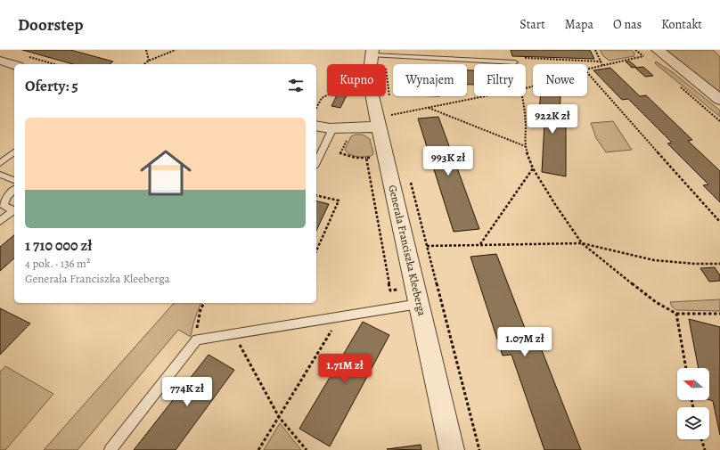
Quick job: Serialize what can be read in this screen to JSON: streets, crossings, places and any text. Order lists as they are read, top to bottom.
{
  "streets": {
    "street": ["Generała Franciszka Kleeberga"]
  },
  "north": "left",
  "page": {
    "header": "Doorstep",
    "nav": [
      "Start",
      "Mapa",
      "O nas",
      "Kontakt"
    ],
    "chip": [
      "Kupno",
      "Wynajem",
      "Filtry",
      "Nowe"
    ],
    "heading": "Oferty: 5",
    "price": [
      "922K zł",
      "993K zł",
      "1.07M zł",
      "1.71M zł",
      "774K zł"
    ],
    "list": [
      {
        "name": "1 710 000 zł",
        "note": "4 pok. · 136 m² · Generała Franciszka Kleeberga"
      }
    ]
  }
}
